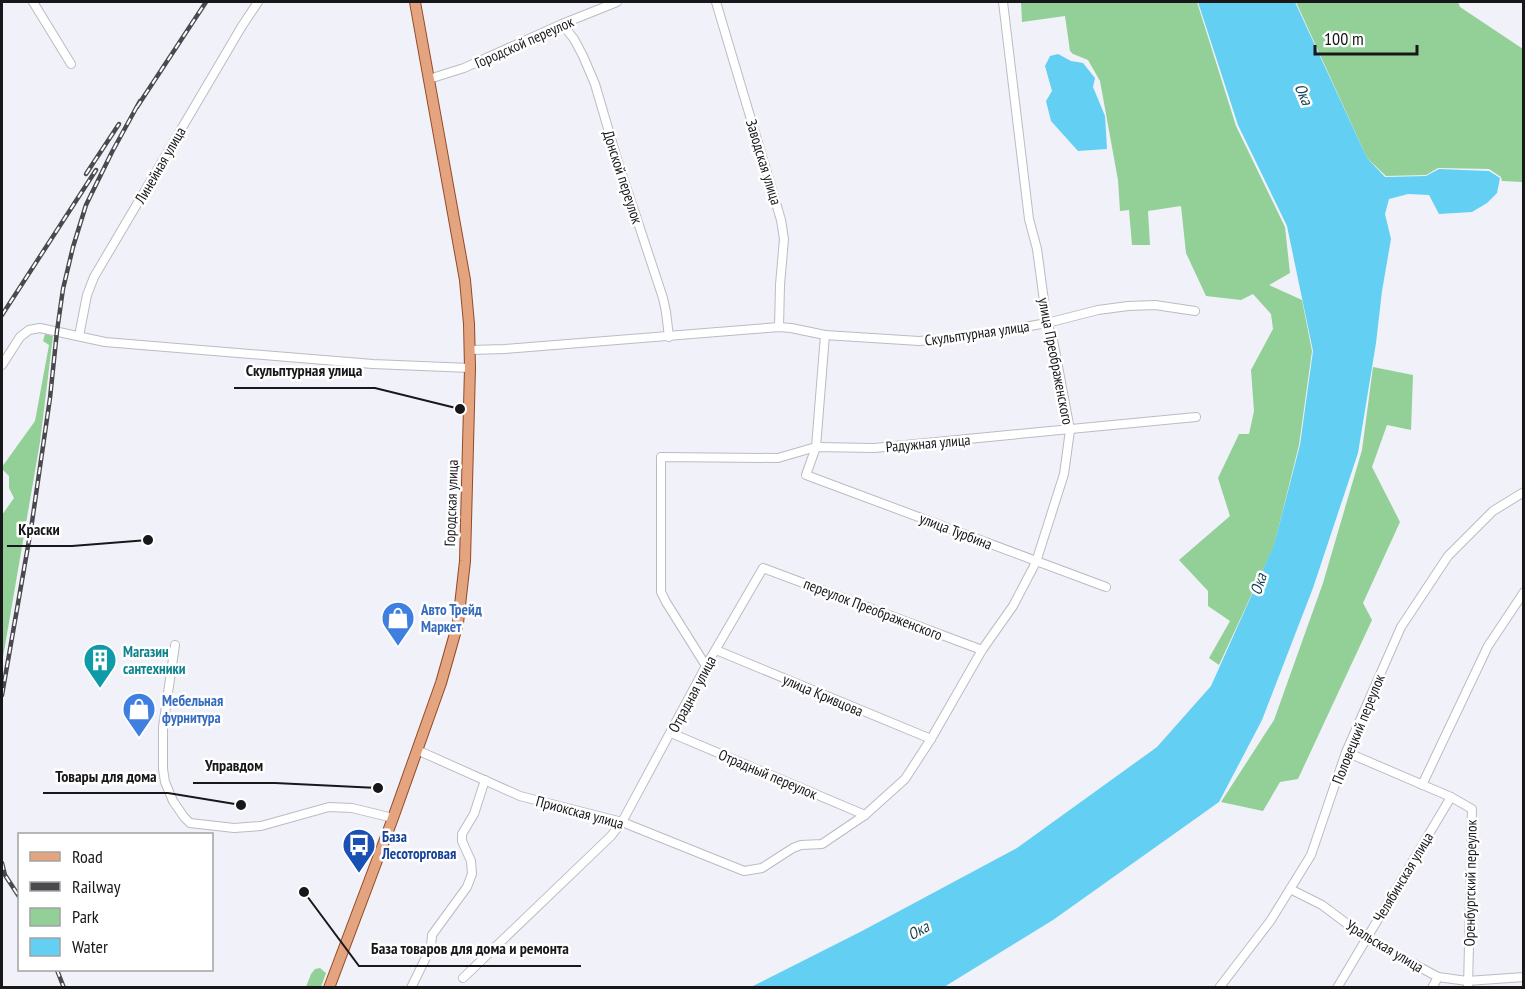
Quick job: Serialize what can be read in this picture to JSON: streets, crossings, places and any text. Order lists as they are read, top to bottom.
{
  "streets": {
    "main road": ["Городская улица"],
    "street": [
      "Городской переулок",
      "Заводская улица",
      "Линейная улица",
      "Донской переулок",
      "Скульптурная улица",
      "улица Преображенского",
      "Радужная улица",
      "улица Турбина",
      "переулок Преображенского",
      "Отрадная улица",
      "улица Кривцова",
      "Половецкий переулок",
      "Отрадный переулок",
      "Приокская улица",
      "Челябинская улица",
      "Оренбургский переулок",
      "Уральская улица"
    ]
  },
  "crossings": [
    ["Городской переулок", "Донской переулок"],
    ["Городской переулок", "Городская улица"],
    ["Заводская улица", "Скульптурная улица"],
    ["Донской переулок", "Скульптурная улица"],
    ["Скульптурная улица", "улица Преображенского"],
    ["Скульптурная улица", "Городская улица"],
    ["улица Преображенского", "Радужная улица"],
    ["улица Преображенского", "улица Турбина"],
    ["улица Преображенского", "переулок Преображенского"],
    ["улица Преображенского", "улица Кривцова"],
    ["улица Преображенского", "Отрадный переулок"],
    ["улица Преображенского", "Приокская улица"],
    ["Радужная улица", "улица Турбина"],
    ["Радужная улица", "Отрадная улица"],
    ["Городская улица", "Приокская улица"],
    ["переулок Преображенского", "Отрадная улица"],
    ["Отрадная улица", "улица Кривцова"],
    ["Отрадная улица", "Отрадный переулок"],
    ["Отрадная улица", "Приокская улица"],
    ["Половецкий переулок", "Оренбургский переулок"],
    ["Половецкий переулок", "Уральская улица"],
    ["Челябинская улица", "Оренбургский переулок"],
    ["Челябинская улица", "Уральская улица"],
    ["Оренбургский переулок", "Уральская улица"]
  ],
  "water": ["Ока"],
  "places": {
    "other": [
      "Скульптурная улица",
      "Краски",
      "Управдом",
      "Товары для дома",
      "База товаров для дома и ремонта"
    ],
    "shop": ["Авто Трейд Маркет", "Мебельная фурнитура"],
    "building": ["Магазин сантехники"],
    "bus stop": ["База Лесоторговая"]
  },
  "legend": [
    "Road",
    "Railway",
    "Park",
    "Water"
  ],
  "scale_bar": "100 m"
}
